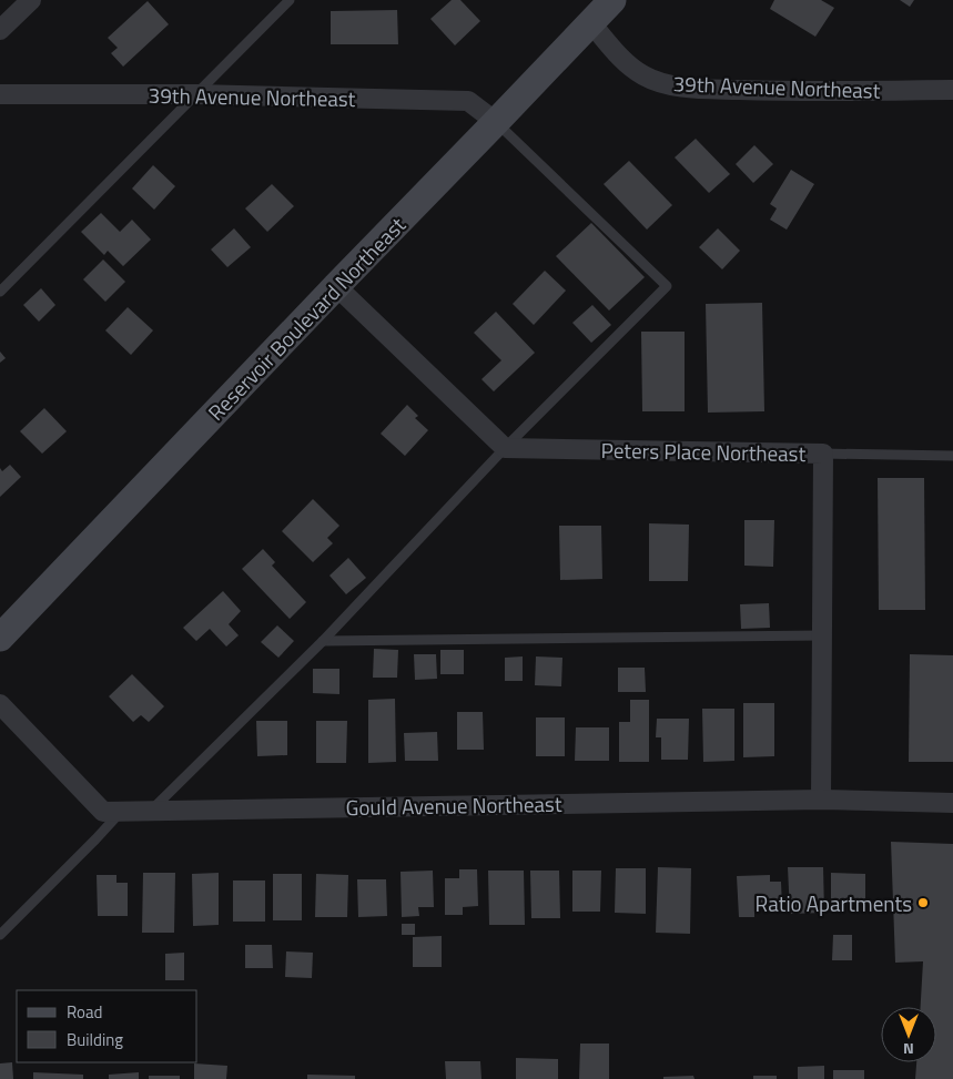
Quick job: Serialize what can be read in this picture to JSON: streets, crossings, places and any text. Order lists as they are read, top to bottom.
{
  "streets": {
    "street": [
      "39th Avenue Northeast",
      "Reservoir Boulevard Northeast",
      "Peters Place Northeast",
      "Gould Avenue Northeast"
    ]
  },
  "crossings": [
    ["39th Avenue Northeast", "Reservoir Boulevard Northeast"],
    ["Peters Place Northeast", "Gould Avenue Northeast"]
  ],
  "places": ["Ratio Apartments"],
  "legend": ["Road", "Building"],
  "north": "bottom"
}
